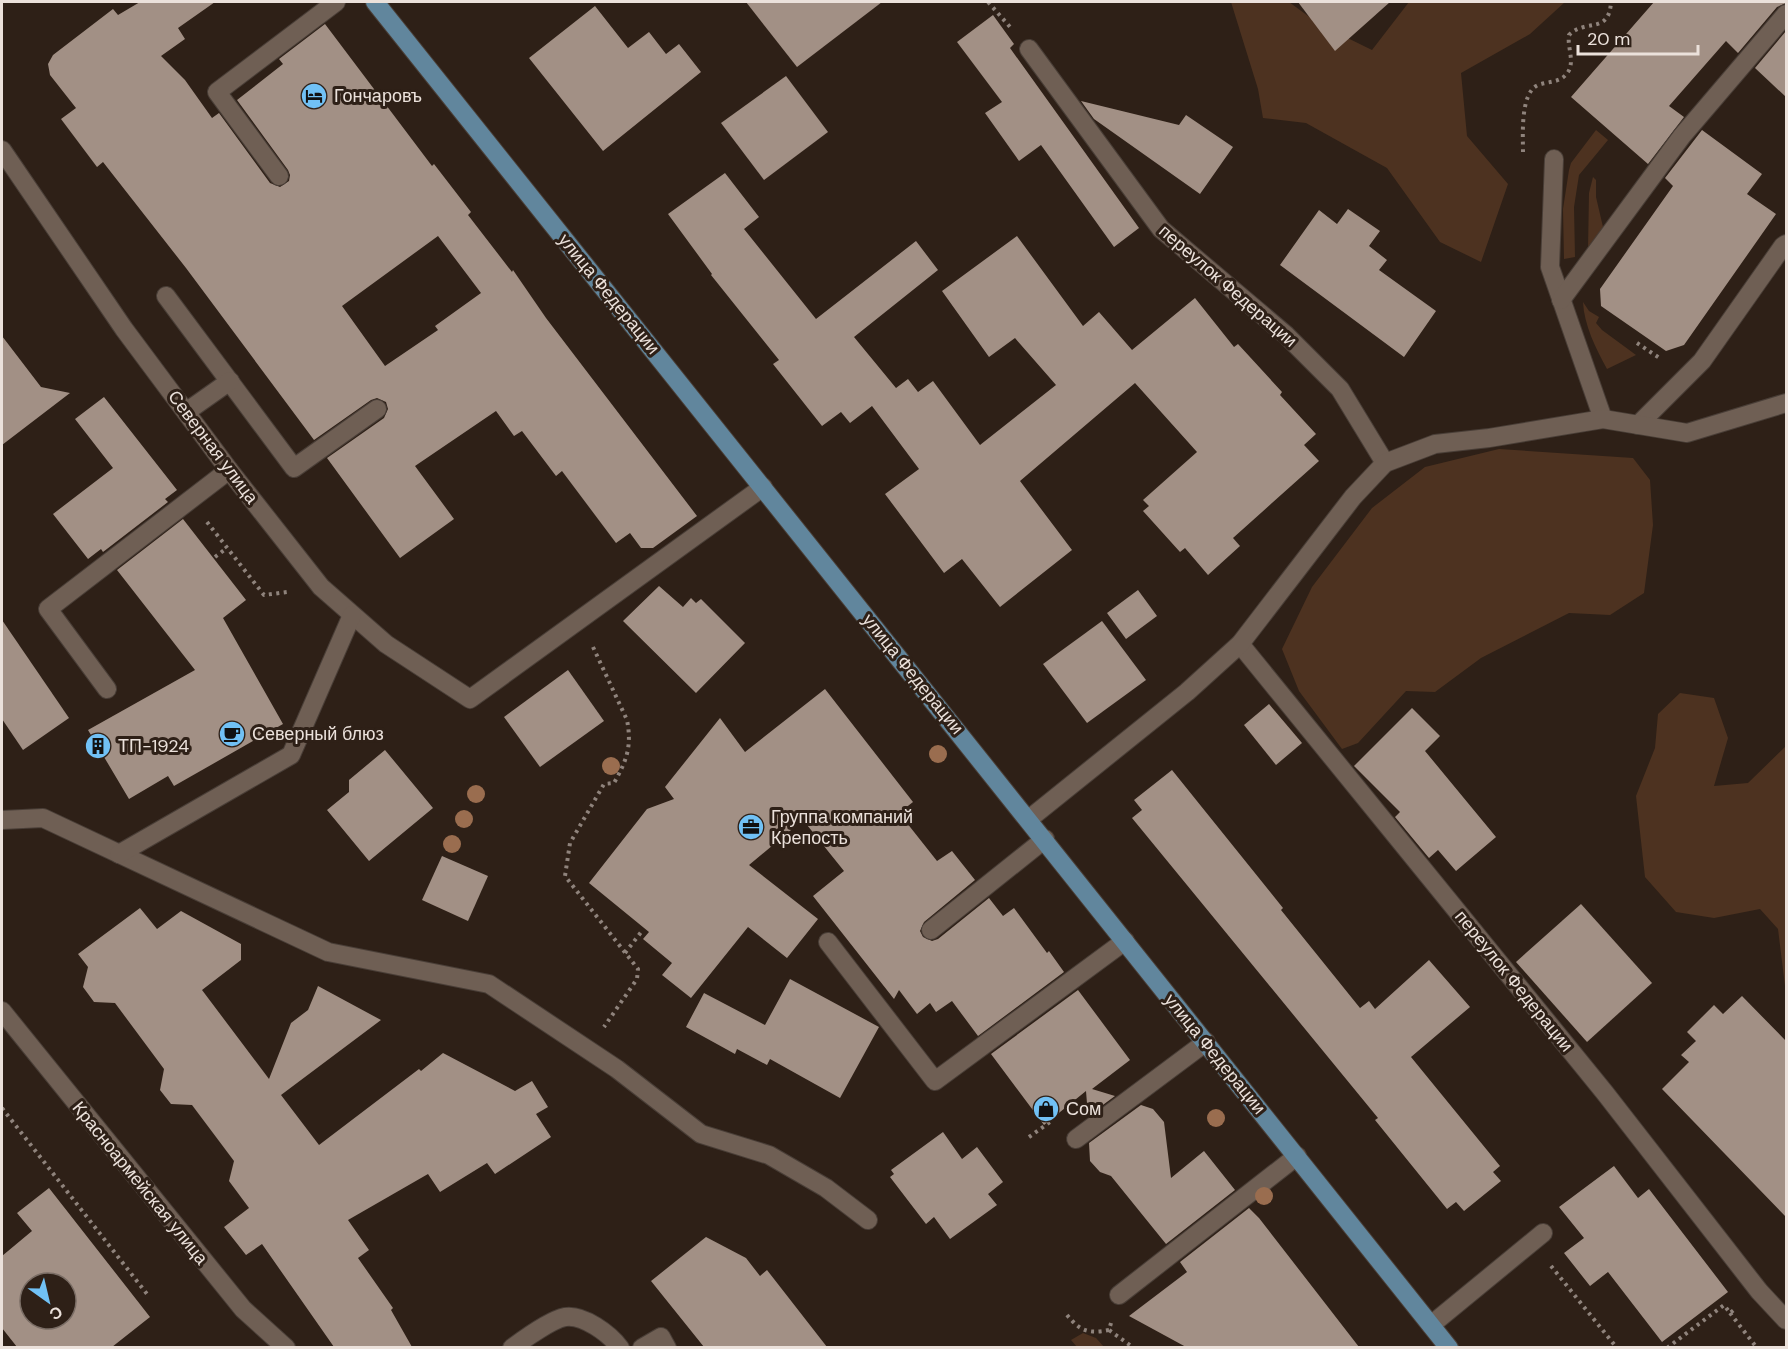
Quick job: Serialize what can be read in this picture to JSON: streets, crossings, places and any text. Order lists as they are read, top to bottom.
{
  "streets": {
    "main road": ["улица Федерации"],
    "street": ["переулок Федерации", "Северная улица", "Красноармейская улица"]
  },
  "places": {
    "hotel": ["Гончаровъ"],
    "cafe": ["Северный блюз"],
    "building": ["ТП-1924"],
    "office": ["Группа компаний Крепость"],
    "shop": ["Сом"]
  },
  "scale_bar": "20 m",
  "north": "bottom right"
}
